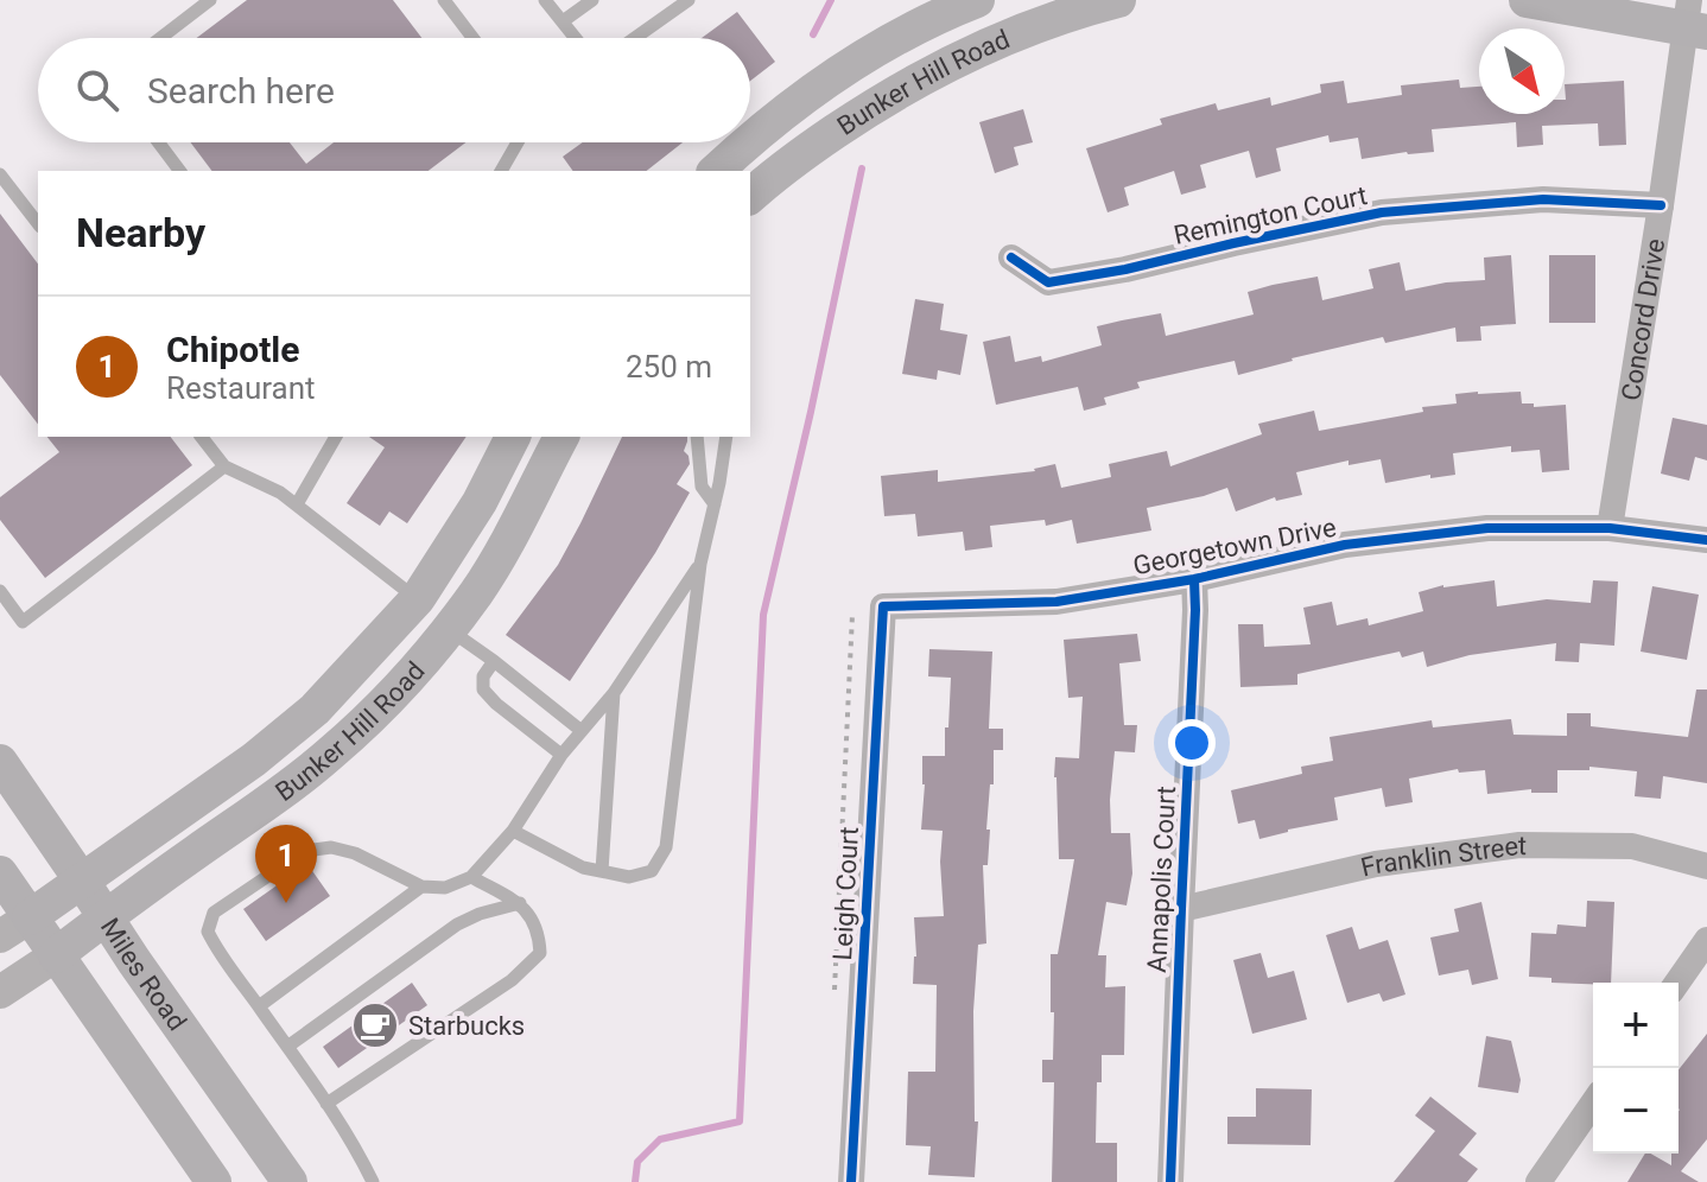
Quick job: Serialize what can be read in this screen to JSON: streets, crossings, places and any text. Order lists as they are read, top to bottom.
{
  "streets": {
    "main road": ["Bunker Hill Road", "Miles Road"],
    "street": [
      "Remington Court",
      "Concord Drive",
      "Georgetown Drive",
      "Franklin Street",
      "Annapolis Court",
      "Leigh Court"
    ]
  },
  "crossings": [
    ["Bunker Hill Road", "Miles Road"],
    ["Remington Court", "Concord Drive"],
    ["Concord Drive", "Georgetown Drive"],
    ["Georgetown Drive", "Annapolis Court"],
    ["Georgetown Drive", "Leigh Court"],
    ["Franklin Street", "Annapolis Court"]
  ],
  "places": {
    "cafe": ["Starbucks"]
  },
  "north": "bottom right",
  "page": {
    "search": "Search here",
    "heading": "Nearby",
    "list": [
      {
        "mark": "1",
        "name": "Chipotle",
        "note": "Restaurant",
        "value": "250 m"
      }
    ],
    "pins": "1",
    "map_buttons": ["+", "−"]
  }
}
